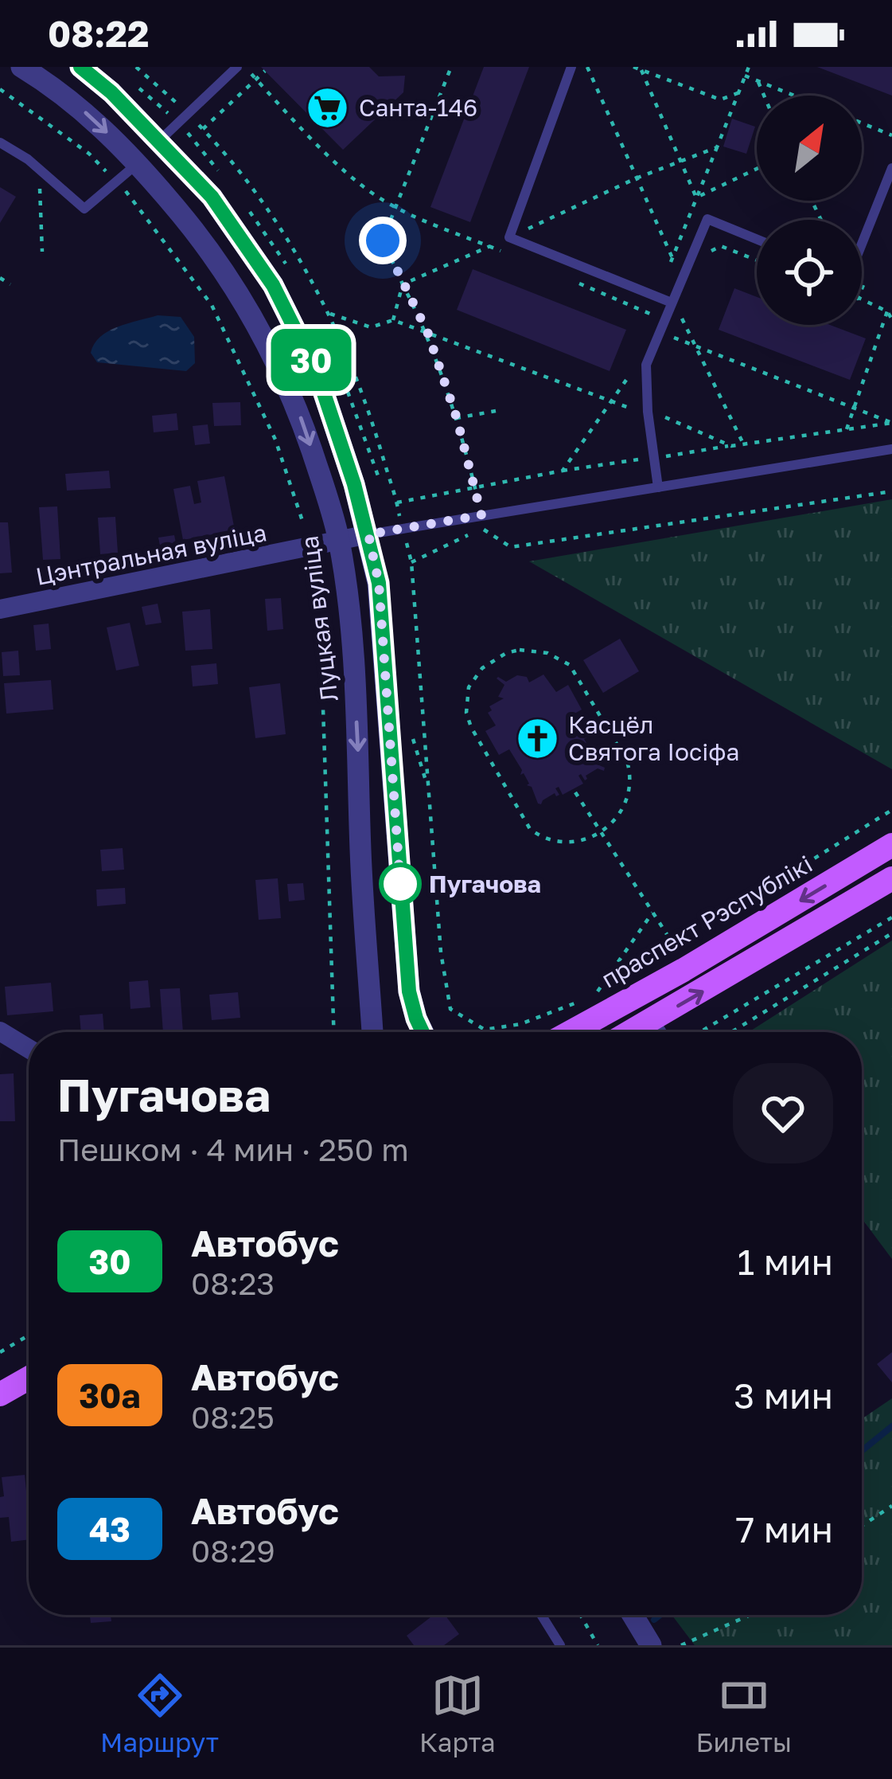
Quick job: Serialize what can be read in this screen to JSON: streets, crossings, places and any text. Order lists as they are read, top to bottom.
{
  "streets": {
    "main road": ["праспект Рэспублікі"],
    "street": ["Цэнтральная вуліца", "Луцкая вуліца"]
  },
  "crossings": [
    ["Цэнтральная вуліца", "Луцкая вуліца"]
  ],
  "places": {
    "supermarket": ["Санта-146"],
    "church": ["Касцёл Святога Іосіфа"],
    "other": ["Пугачова"]
  },
  "lines": ["bus line 30"],
  "north": "top right",
  "page": {
    "status": "08:22",
    "on_map": "30",
    "heading": ["Пугачова", "Пешком · 4 мин · 250 m"],
    "list": [
      {
        "mark": "30",
        "name": "Автобус",
        "note": "08:23",
        "value": "1 мин"
      },
      {
        "mark": "30а",
        "name": "Автобус",
        "note": "08:25",
        "value": "3 мин"
      },
      {
        "mark": "43",
        "name": "Автобус",
        "note": "08:29",
        "value": "7 мин"
      }
    ],
    "tabs": ["Маршрут", "Карта", "Билеты"]
  }
}
